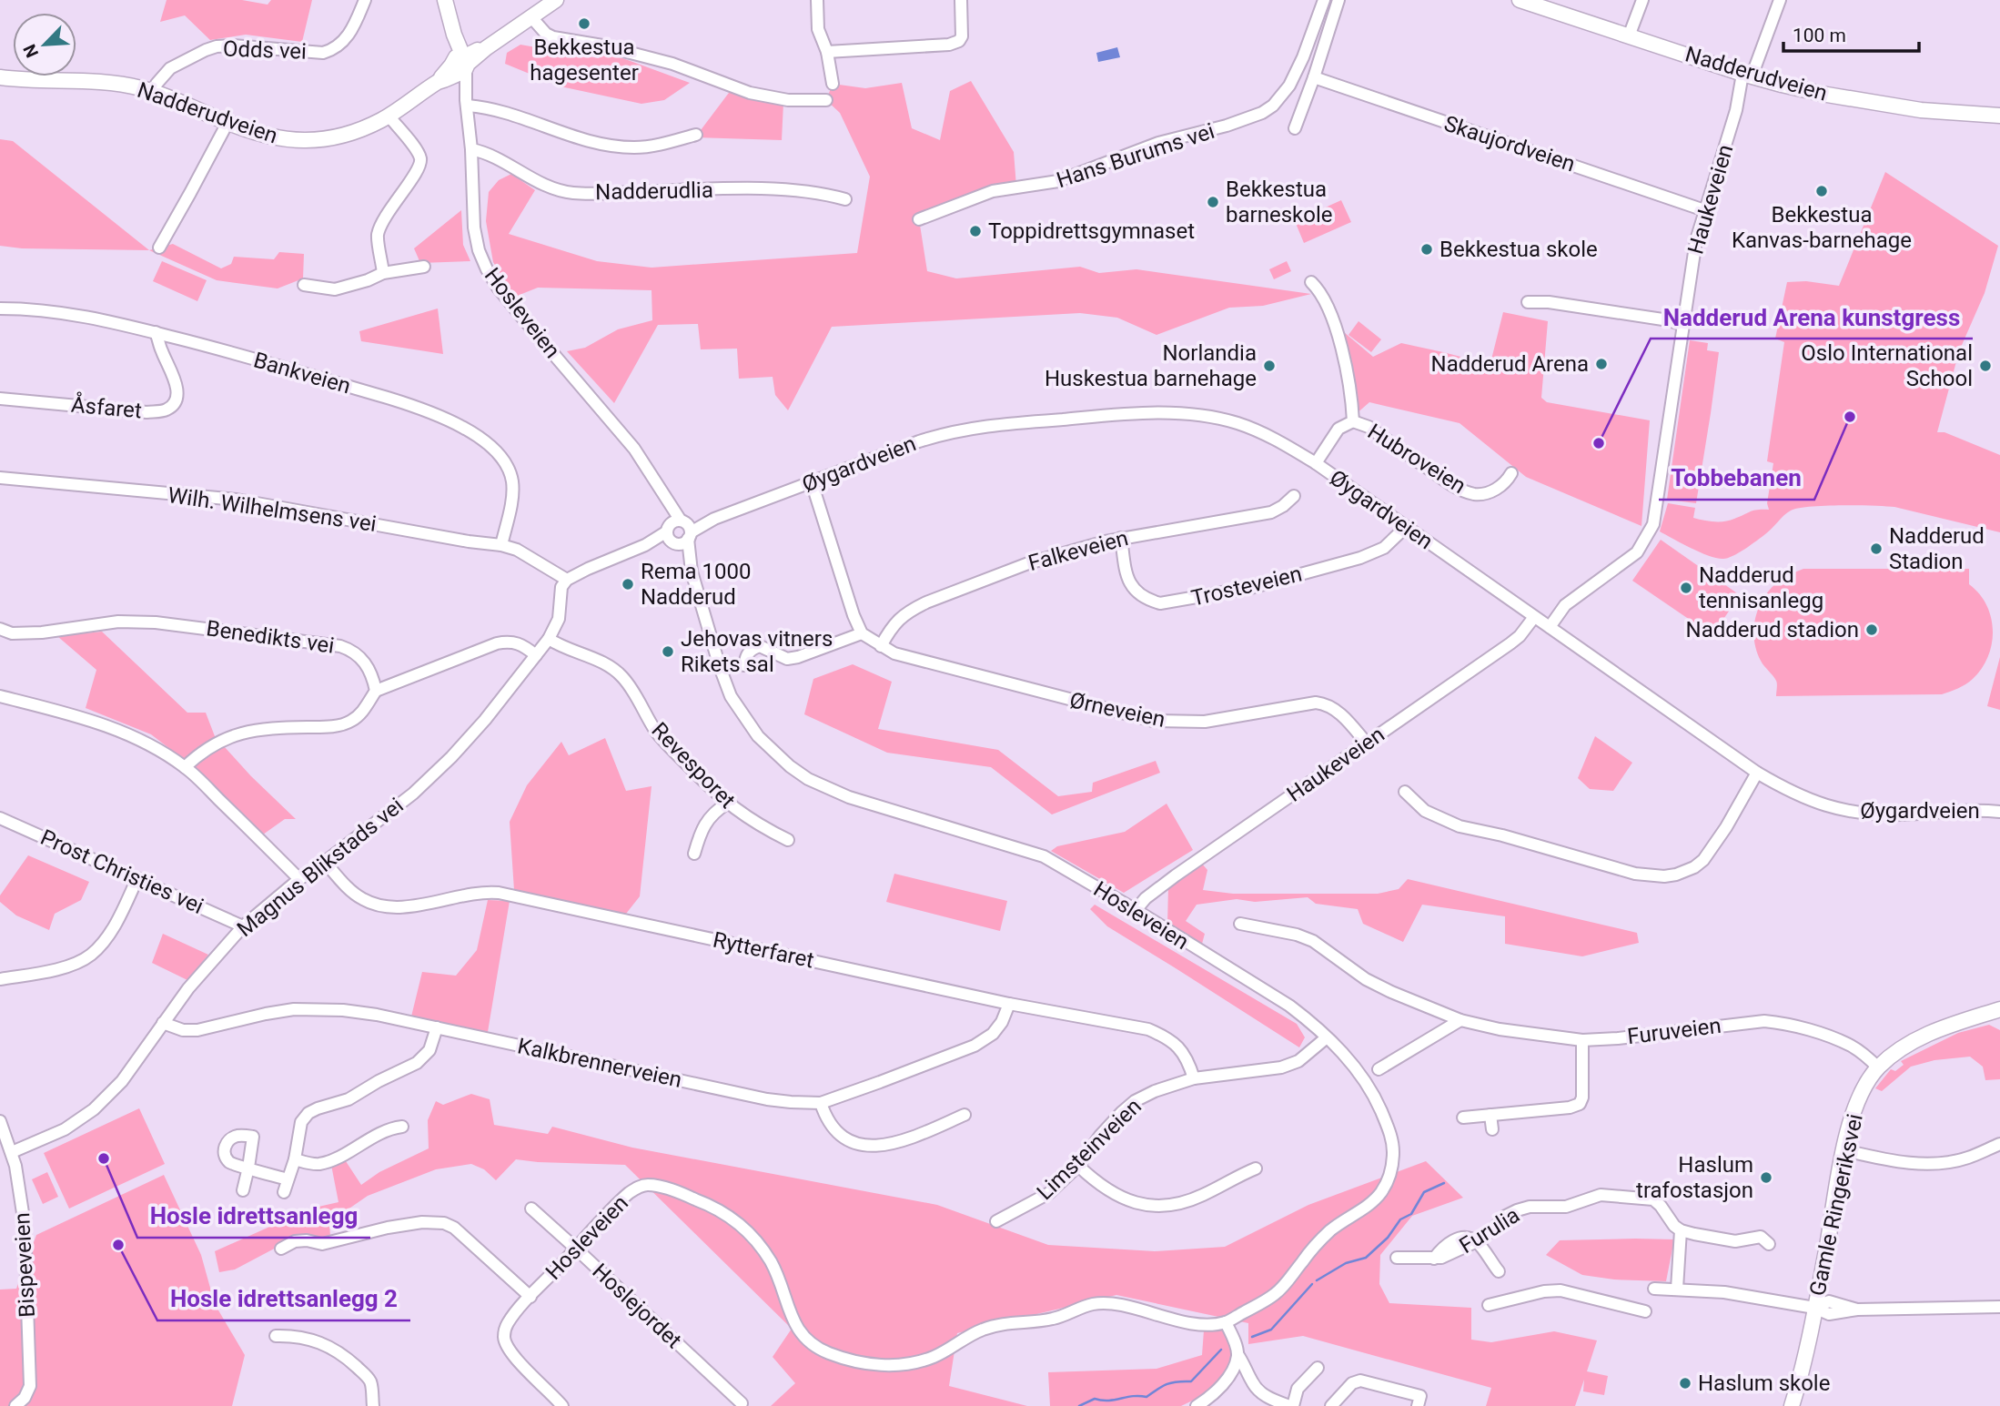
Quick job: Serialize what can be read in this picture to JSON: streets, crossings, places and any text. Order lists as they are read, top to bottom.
{
  "streets": {
    "main road": ["Nadderudveien", "Hosleveien", "Gamle Ringeriksvei"],
    "street": [
      "Odds vei",
      "Skaujordveien",
      "Hans Burums vei",
      "Nadderudlia",
      "Haukeveien",
      "Bankveien",
      "Åsfaret",
      "Hubroveien",
      "Øygardveien",
      "Wilh. Wilhelmsens vei",
      "Falkeveien",
      "Trosteveien",
      "Benedikts vei",
      "Ørneveien",
      "Revesporet",
      "Magnus Blikstads vei",
      "Prost Christies vei",
      "Rytterfaret",
      "Furuveien",
      "Kalkbrennerveien",
      "Limsteinveien",
      "Furulia",
      "Bispeveien",
      "Hoslejordet"
    ]
  },
  "crossings": [
    ["Odds vei", "Nadderudveien"],
    ["Nadderudveien", "Haukeveien"],
    ["Nadderudveien", "Hosleveien"],
    ["Skaujordveien", "Haukeveien"],
    ["Nadderudlia", "Hosleveien"],
    ["Haukeveien", "Hosleveien"],
    ["Haukeveien", "Øygardveien"],
    ["Haukeveien", "Ørneveien"],
    ["Hosleveien", "Øygardveien"],
    ["Hosleveien", "Limsteinveien"],
    ["Hosleveien", "Hoslejordet"],
    ["Bankveien", "Åsfaret"],
    ["Bankveien", "Wilh. Wilhelmsens vei"],
    ["Øygardveien", "Wilh. Wilhelmsens vei"],
    ["Øygardveien", "Trosteveien"],
    ["Øygardveien", "Magnus Blikstads vei"],
    ["Wilh. Wilhelmsens vei", "Magnus Blikstads vei"],
    ["Falkeveien", "Trosteveien"],
    ["Falkeveien", "Ørneveien"],
    ["Revesporet", "Magnus Blikstads vei"],
    ["Magnus Blikstads vei", "Prost Christies vei"],
    ["Magnus Blikstads vei", "Rytterfaret"],
    ["Magnus Blikstads vei", "Kalkbrennerveien"],
    ["Magnus Blikstads vei", "Bispeveien"],
    ["Rytterfaret", "Kalkbrennerveien"],
    ["Rytterfaret", "Limsteinveien"],
    ["Furuveien", "Gamle Ringeriksvei"]
  ],
  "places": [
    "Bekkestua hagesenter",
    "Bekkestua Kanvas-barnehage",
    "Bekkestua barneskole",
    "Toppidrettsgymnaset",
    "Bekkestua skole",
    "Nadderud Arena",
    "Norlandia Huskestua barnehage",
    "Oslo International School",
    "Tobbebanen",
    "Nadderud Arena kunstgress",
    "Nadderud Stadion",
    "Rema 1000 Nadderud",
    "Nadderud tennisanlegg",
    "Nadderud stadion",
    "Jehovas vitners Rikets sal",
    "Hosle idrettsanlegg",
    "Haslum trafostasjon",
    "Hosle idrettsanlegg 2",
    "Haslum skole"
  ],
  "scale_bar": "100 m",
  "north": "bottom left"
}
